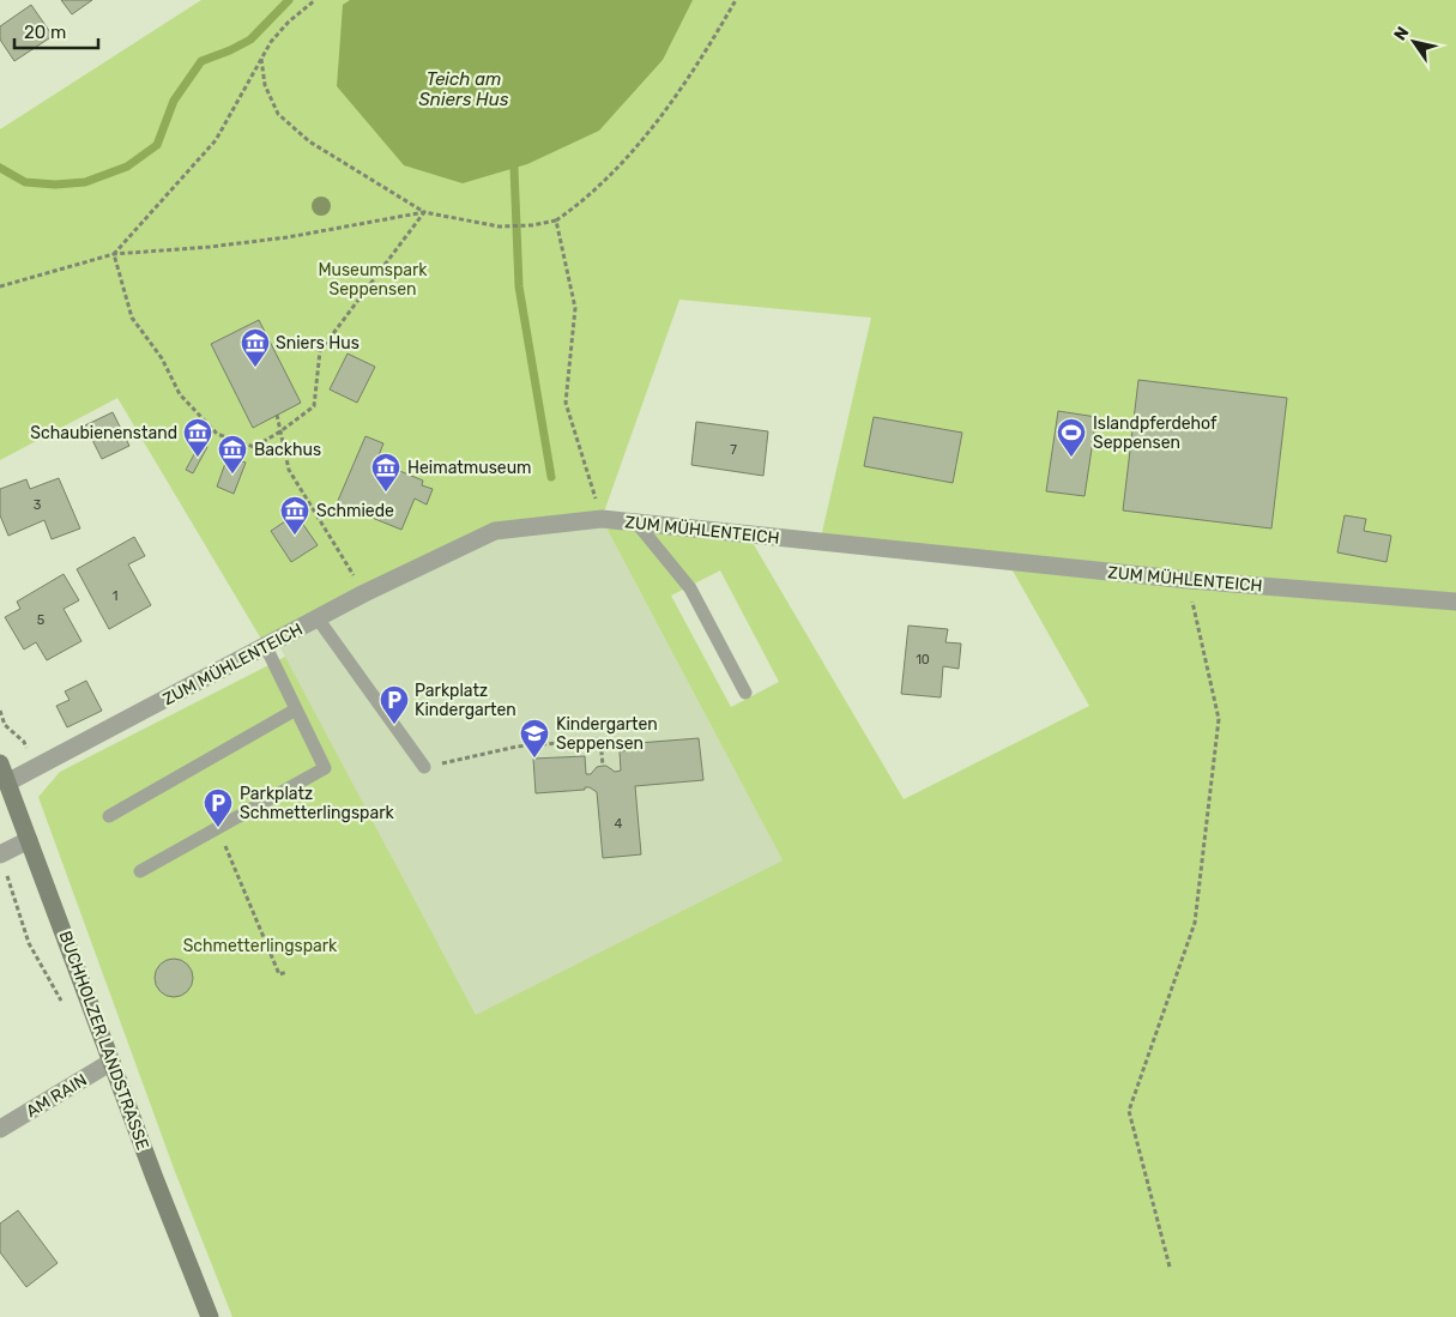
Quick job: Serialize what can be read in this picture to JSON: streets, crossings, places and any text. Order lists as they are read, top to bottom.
{
  "streets": {
    "main road": ["BUCHHOLZER LANDSTRASSE"],
    "street": ["ZUM MÜHLENTEICH", "AM RAIN"]
  },
  "crossings": [
    ["ZUM MÜHLENTEICH", "BUCHHOLZER LANDSTRASSE"],
    ["BUCHHOLZER LANDSTRASSE", "AM RAIN"]
  ],
  "water": ["Teich am Sniers Hus"],
  "parks": ["Museumspark Seppensen", "Schmetterlingspark"],
  "places": {
    "museum": [
      "Sniers Hus",
      "Schaubienenstand",
      "Backhus",
      "Heimatmuseum",
      "Schmiede"
    ],
    "sports": ["Islandpferdehof Seppensen"],
    "parking": ["Parkplatz Kindergarten", "Parkplatz Schmetterlingspark"],
    "school or university": ["Kindergarten Seppensen"]
  },
  "house_numbers": [
    "7",
    "3",
    "1",
    "5",
    "10",
    "4"
  ],
  "scale_bar": "20 m",
  "north": "top left"
}
